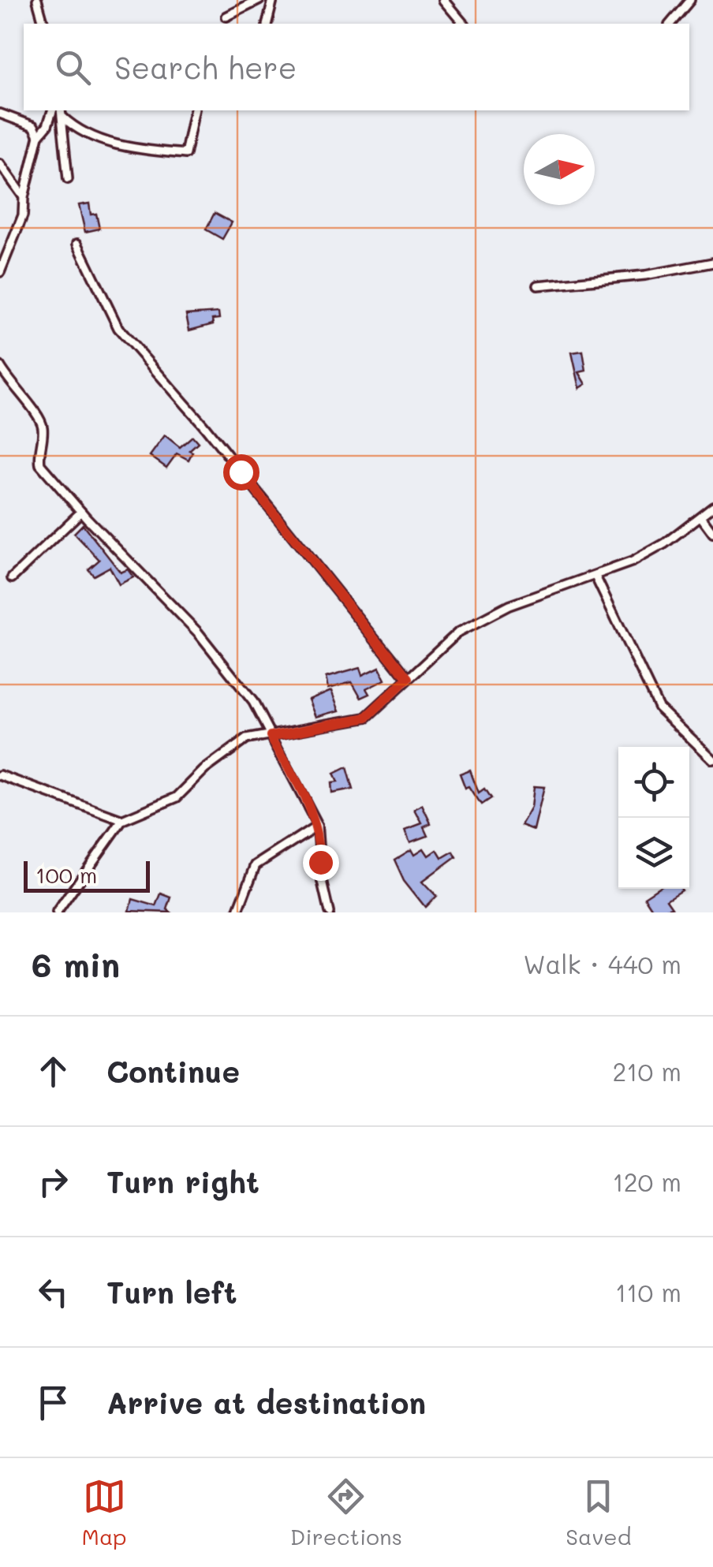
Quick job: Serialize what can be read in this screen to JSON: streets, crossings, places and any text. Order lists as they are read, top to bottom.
{
  "scale_bar": "100 m",
  "north": "right",
  "page": {
    "search": "Search here",
    "scale": "100 m",
    "heading": ["6 min", "Walk · 440 m"],
    "list": [
      ["Continue", "210 m"],
      ["Turn right", "120 m"],
      ["Turn left", "110 m"],
      "Arrive at destination"
    ],
    "nav": ["Map", "Directions", "Saved"]
  }
}
